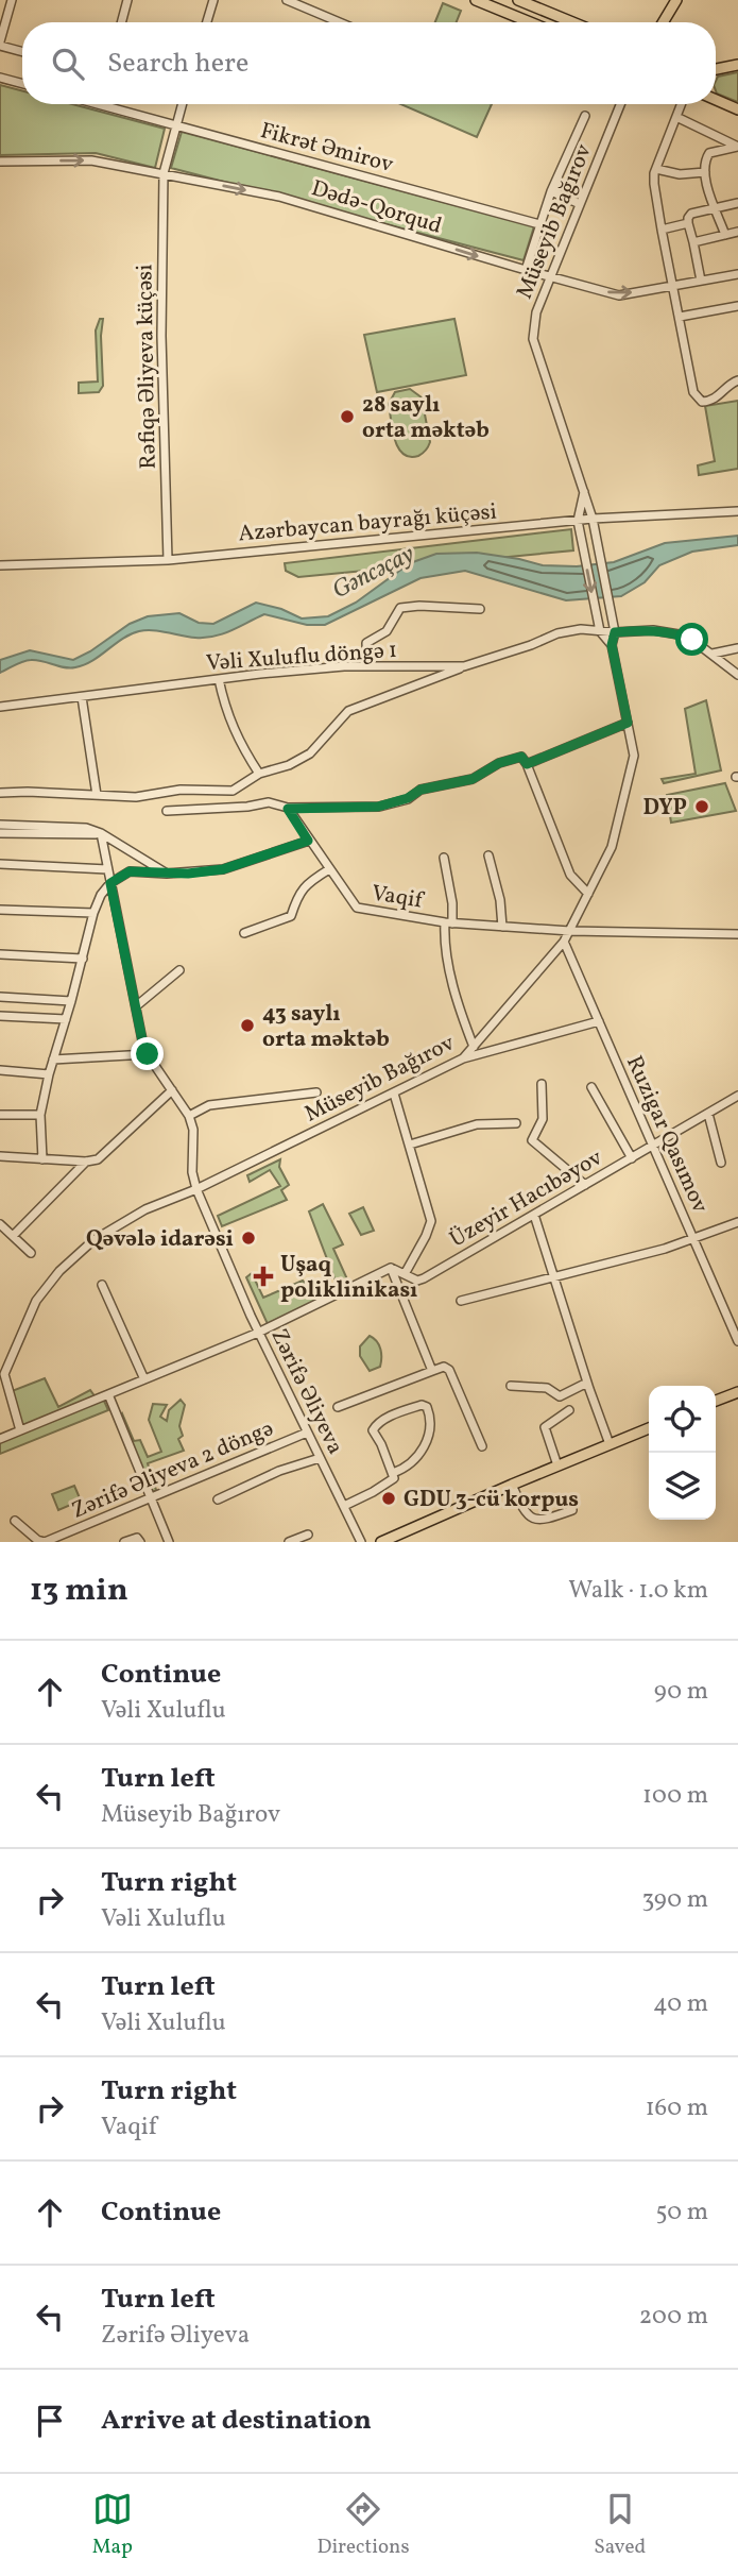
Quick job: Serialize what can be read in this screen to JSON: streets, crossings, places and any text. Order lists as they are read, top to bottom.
{
  "streets": {
    "street": [
      "Fikrət Əmirov",
      "Dədə-Qorqud",
      "Müseyib Bağırov",
      "Rəfiqə Əliyeva küçəsi",
      "Azərbaycan bayrağı küçəsi",
      "Vəli Xuluflu döngə 1",
      "Vaqif",
      "Ruzigar Qasımov",
      "Üzeyir Hacıbəyov",
      "Zərifə Əliyeva",
      "Zərifə Əliyeva 2 döngə"
    ]
  },
  "crossings": [
    ["Fikrət Əmirov", "Rəfiqə Əliyeva küçəsi"],
    ["Dədə-Qorqud", "Müseyib Bağırov"],
    ["Dədə-Qorqud", "Rəfiqə Əliyeva küçəsi"],
    ["Müseyib Bağırov", "Azərbaycan bayrağı küçəsi"],
    ["Müseyib Bağırov", "Vəli Xuluflu döngə 1"],
    ["Müseyib Bağırov", "Vaqif"],
    ["Müseyib Bağırov", "Ruzigar Qasımov"],
    ["Müseyib Bağırov", "Zərifə Əliyeva"],
    ["Rəfiqə Əliyeva küçəsi", "Azərbaycan bayrağı küçəsi"],
    ["Ruzigar Qasımov", "Üzeyir Hacıbəyov"],
    ["Zərifə Əliyeva", "Zərifə Əliyeva 2 döngə"]
  ],
  "one_way": ["Dədə-Qorqud"],
  "water": ["Gəncəçay"],
  "places": {
    "other": [
      "28 saylı orta məktəb",
      "DYP",
      "43 saylı orta məktəb",
      "Qəvələ idarəsi",
      "GDU 3-cü korpus"
    ],
    "health": ["Uşaq poliklinikası"]
  },
  "page": {
    "search": "Search here",
    "heading": ["13 min", "Walk · 1.0 km"],
    "list": [
      ["Continue", "Vəli Xuluflu", "90 m"],
      ["Turn left", "Müseyib Bağırov", "100 m"],
      ["Turn right", "Vəli Xuluflu", "390 m"],
      ["Turn left", "Vəli Xuluflu", "40 m"],
      ["Turn right", "Vaqif", "160 m"],
      ["Continue", "50 m"],
      ["Turn left", "Zərifə Əliyeva", "200 m"],
      "Arrive at destination"
    ],
    "nav": ["Map", "Directions", "Saved"]
  }
}
